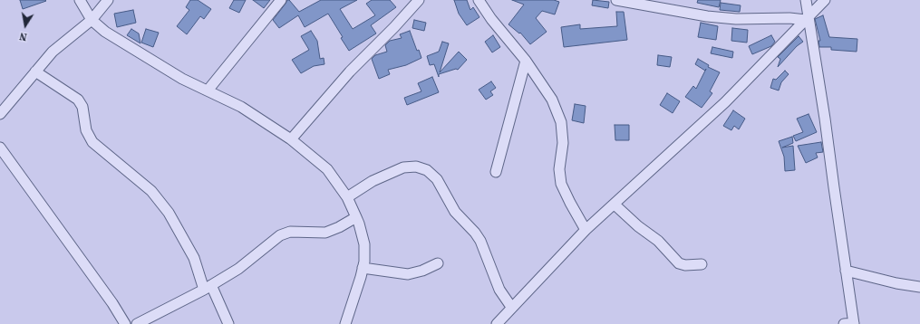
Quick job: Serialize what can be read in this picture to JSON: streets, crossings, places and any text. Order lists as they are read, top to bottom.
{
  "north": "bottom"
}
